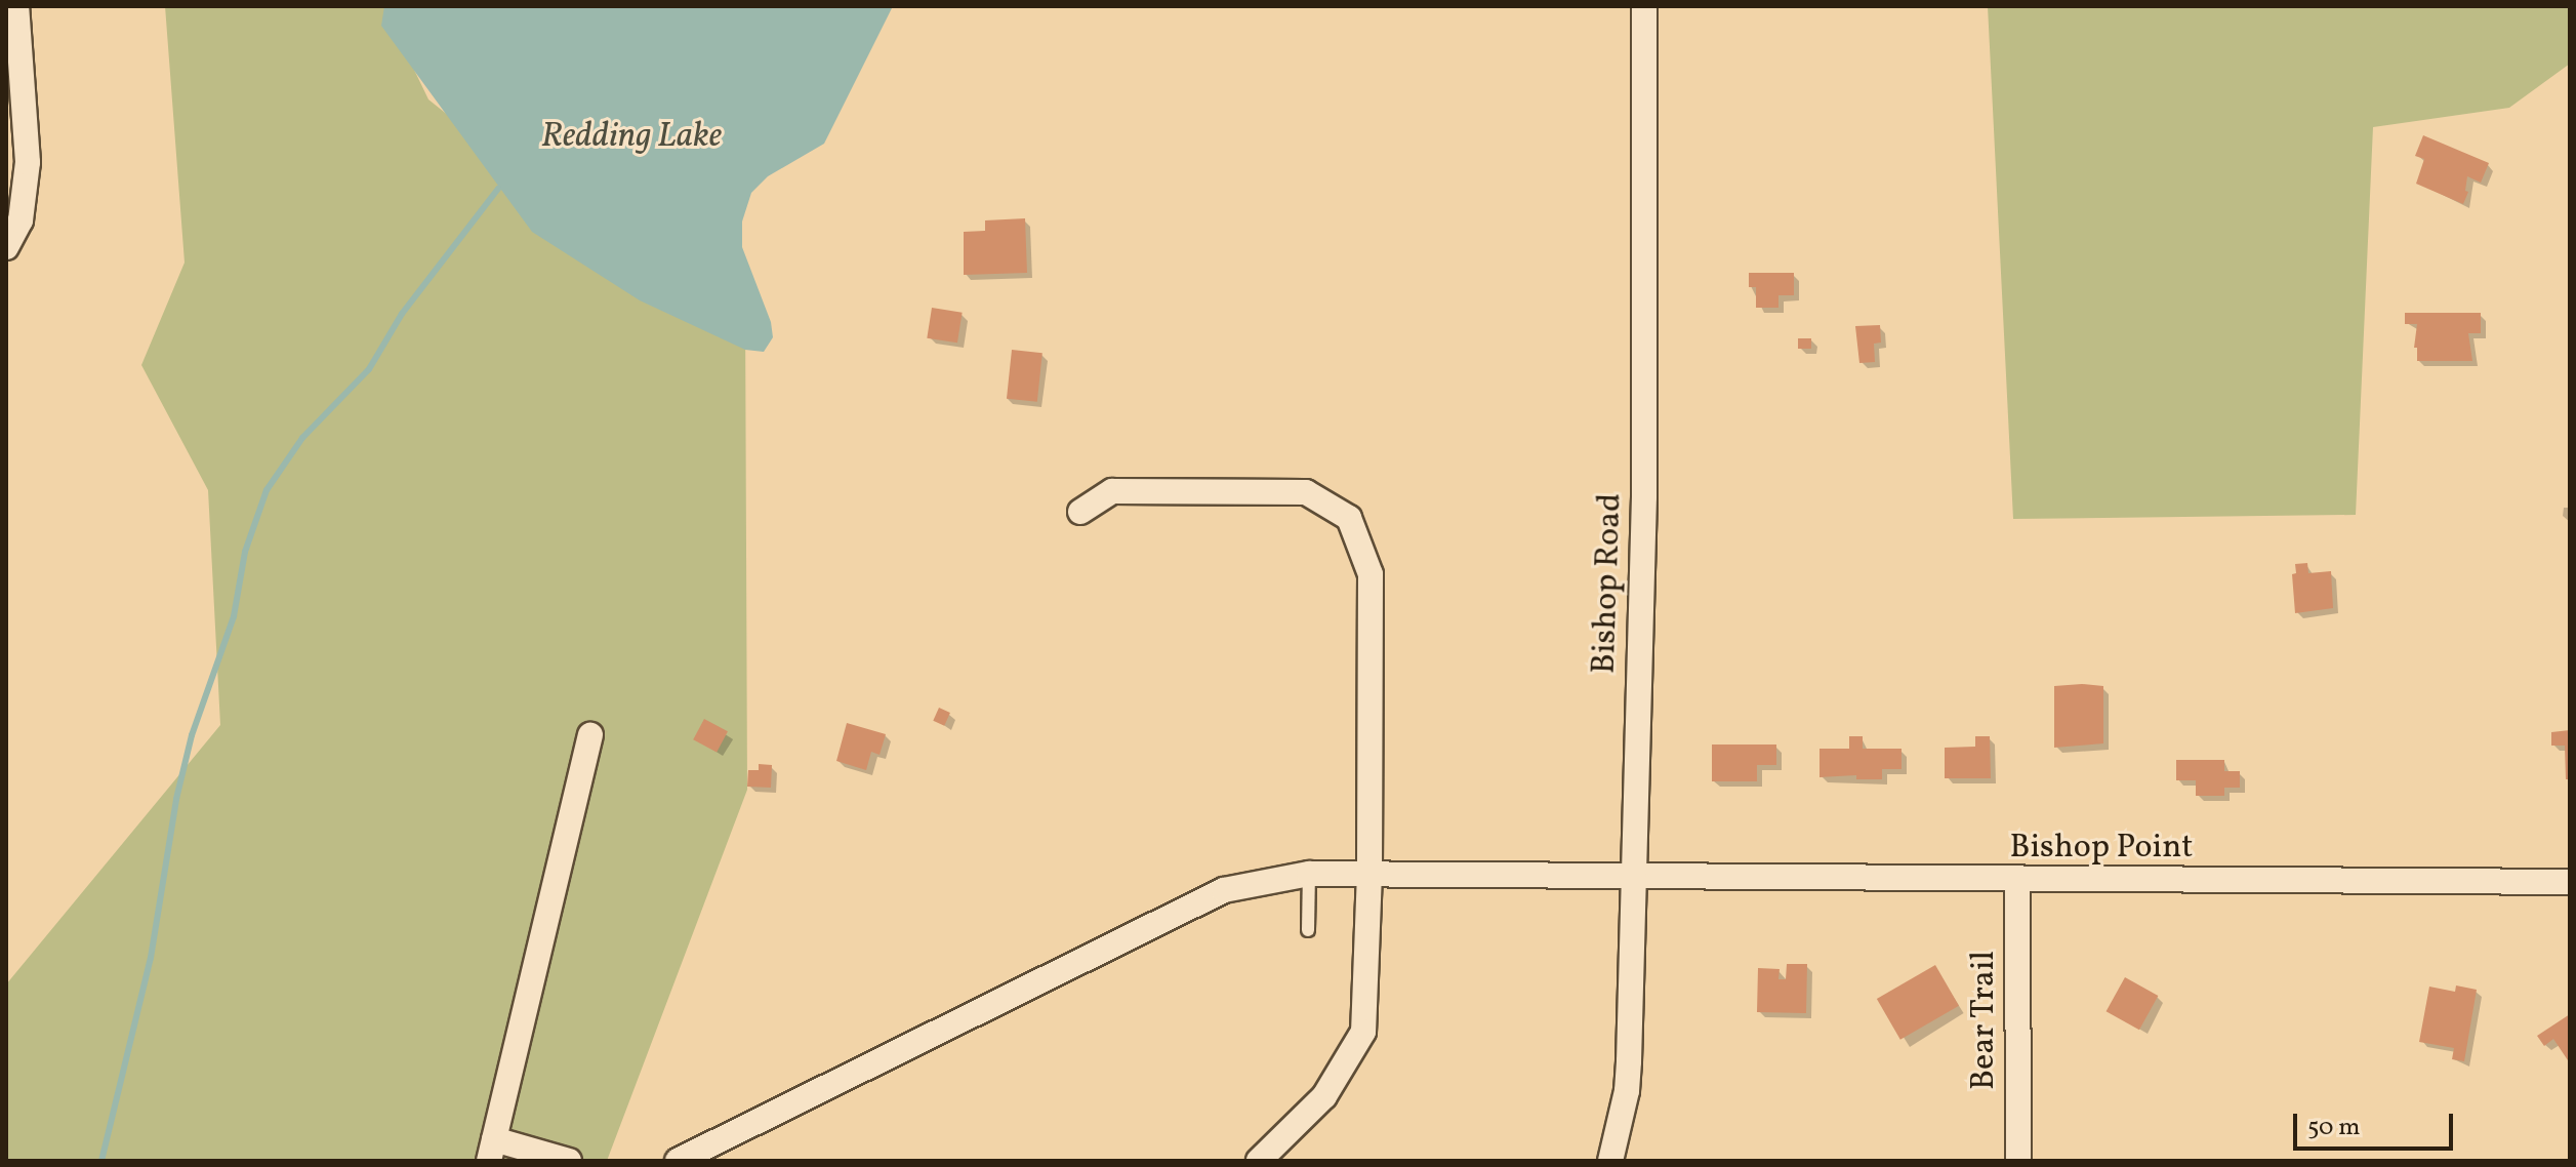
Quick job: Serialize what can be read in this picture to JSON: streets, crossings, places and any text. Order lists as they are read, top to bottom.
{
  "streets": {
    "street": ["Bishop Road", "Bishop Point", "Bear Trail"]
  },
  "crossings": [
    ["Bishop Road", "Bishop Point"],
    ["Bishop Point", "Bear Trail"]
  ],
  "water": ["Redding Lake"],
  "scale_bar": "50 m"
}
